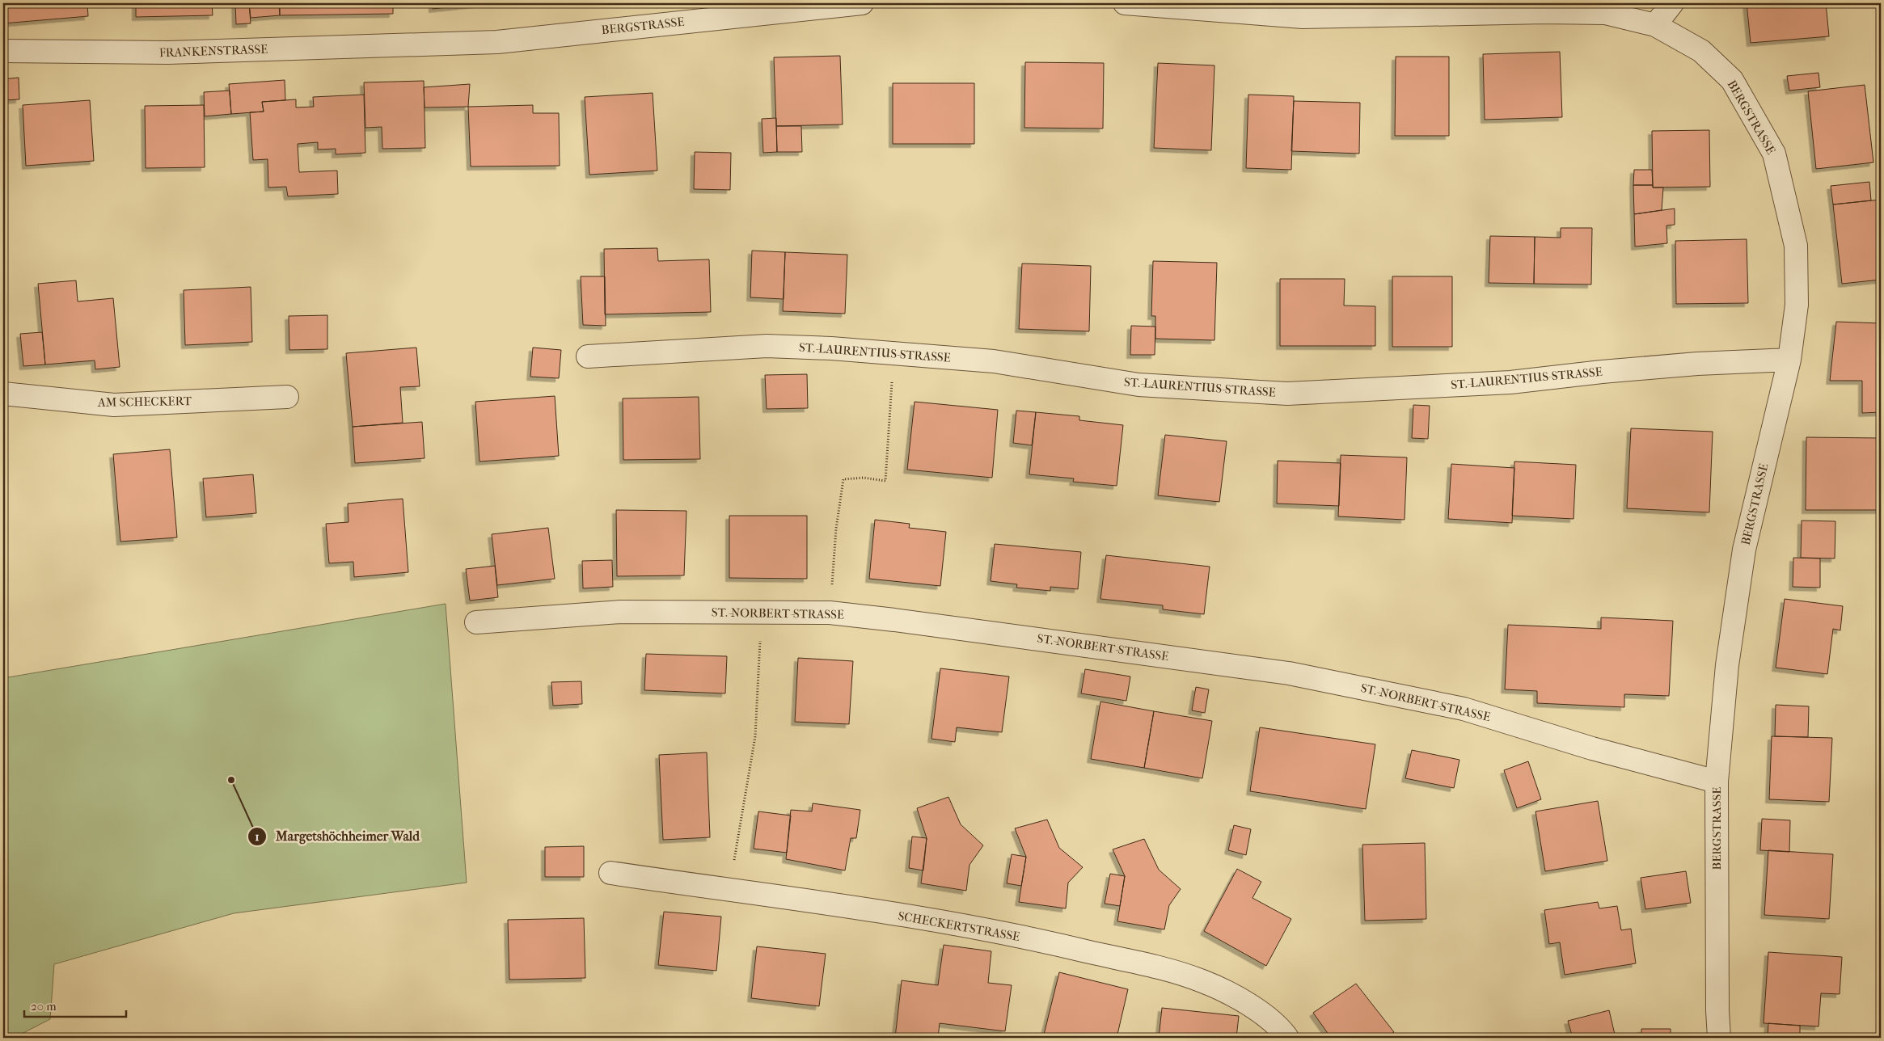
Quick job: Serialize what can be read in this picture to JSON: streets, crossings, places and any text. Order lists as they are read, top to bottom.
{
  "streets": {
    "street": [
      "BERGSTRASSE",
      "FRANKENSTRASSE",
      "ST.-LAURENTIUS-STRASSE",
      "AM SCHECKERT",
      "ST.-NORBERT-STRASSE",
      "SCHECKERTSTRASSE"
    ]
  },
  "crossings": [
    ["BERGSTRASSE", "FRANKENSTRASSE"],
    ["BERGSTRASSE", "ST.-LAURENTIUS-STRASSE"],
    ["BERGSTRASSE", "ST.-NORBERT-STRASSE"]
  ],
  "places": ["Margetshöchheimer Wald"],
  "scale_bar": "20 m"
}
